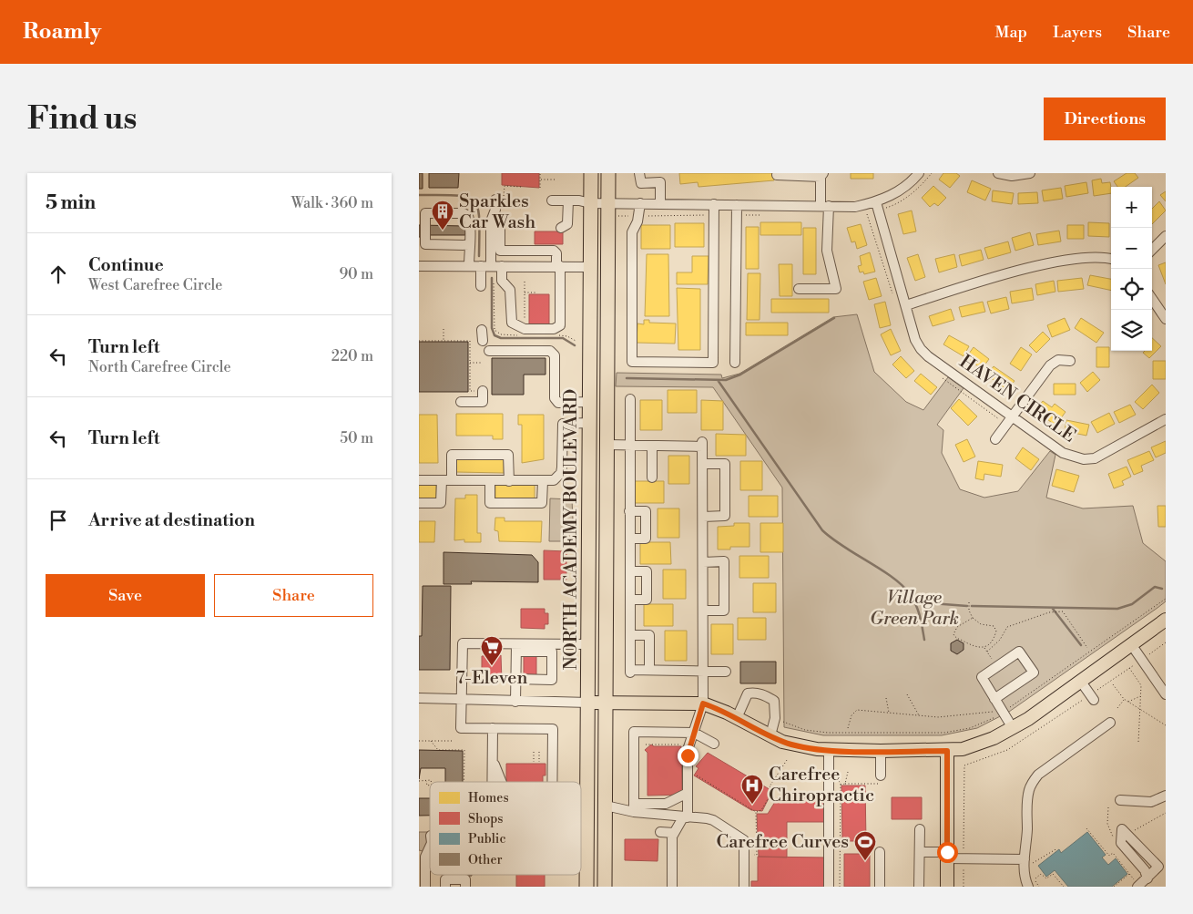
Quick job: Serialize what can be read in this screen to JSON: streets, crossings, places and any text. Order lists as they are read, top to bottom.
{
  "streets": {
    "highway": ["NORTH ACADEMY BOULEVARD"],
    "street": ["HAVEN CIRCLE"]
  },
  "parks": ["Village Green Park"],
  "places": {
    "building": ["Sparkles Car Wash"],
    "supermarket": ["7-Eleven"],
    "hospital": ["Carefree Chiropractic"],
    "sports": ["Carefree Curves"]
  },
  "legend": [
    "Homes",
    "Shops",
    "Public",
    "Other"
  ],
  "page": {
    "header": "Roamly",
    "nav": ["Map", "Layers", "Share"],
    "buttons": [
      "Directions",
      ["Save", "Share"]
    ],
    "title": "Find us",
    "heading": ["5 min", "Walk · 360 m"],
    "map_buttons": ["+", "−"],
    "list": [
      ["Continue", "West Carefree Circle", "90 m"],
      ["Turn left", "North Carefree Circle", "220 m"],
      ["Turn left", "50 m"],
      "Arrive at destination"
    ]
  }
}
